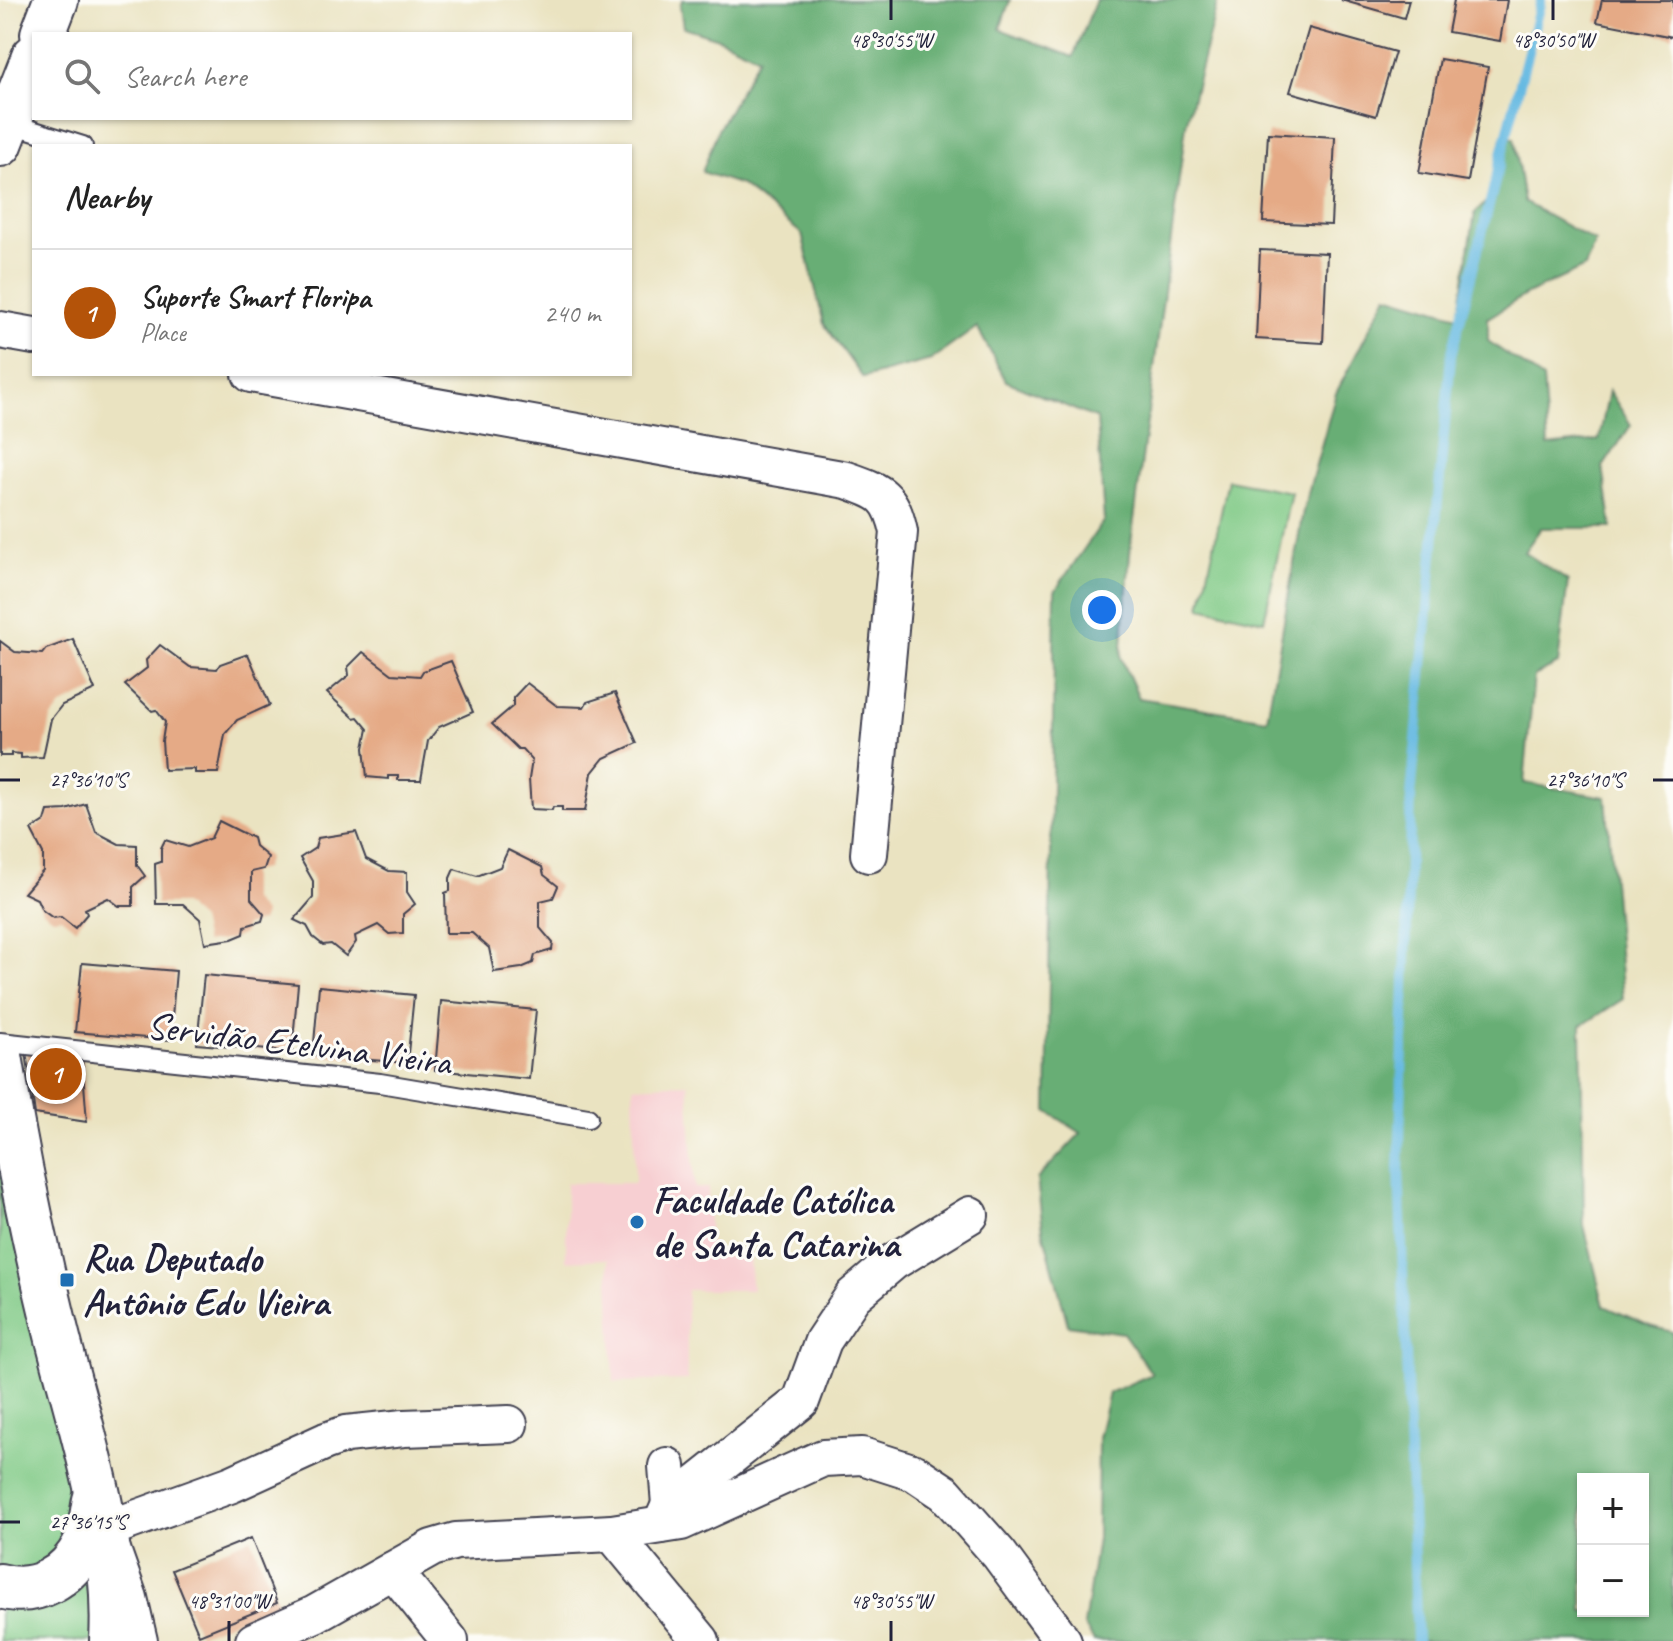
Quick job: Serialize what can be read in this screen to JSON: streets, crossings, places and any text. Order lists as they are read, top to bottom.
{
  "streets": {
    "lane": ["Servidão Etelvina Vieira"]
  },
  "places": {
    "other": ["Faculdade Católica de Santa Catarina"],
    "transit": ["Rua Deputado Antônio Edu Vieira"]
  },
  "page": {
    "search": "Search here",
    "heading": "Nearby",
    "list": [
      {
        "mark": "1",
        "name": "Suporte Smart Floripa",
        "note": "Place",
        "value": "240 m"
      }
    ],
    "pins": "1",
    "map_buttons": ["+", "−"]
  },
  "coordinates": [
    "48°30'55\"W",
    "48°30'50\"W",
    "27°36'10\"S",
    "27°36'15\"S",
    "48°31'00\"W"
  ]
}
